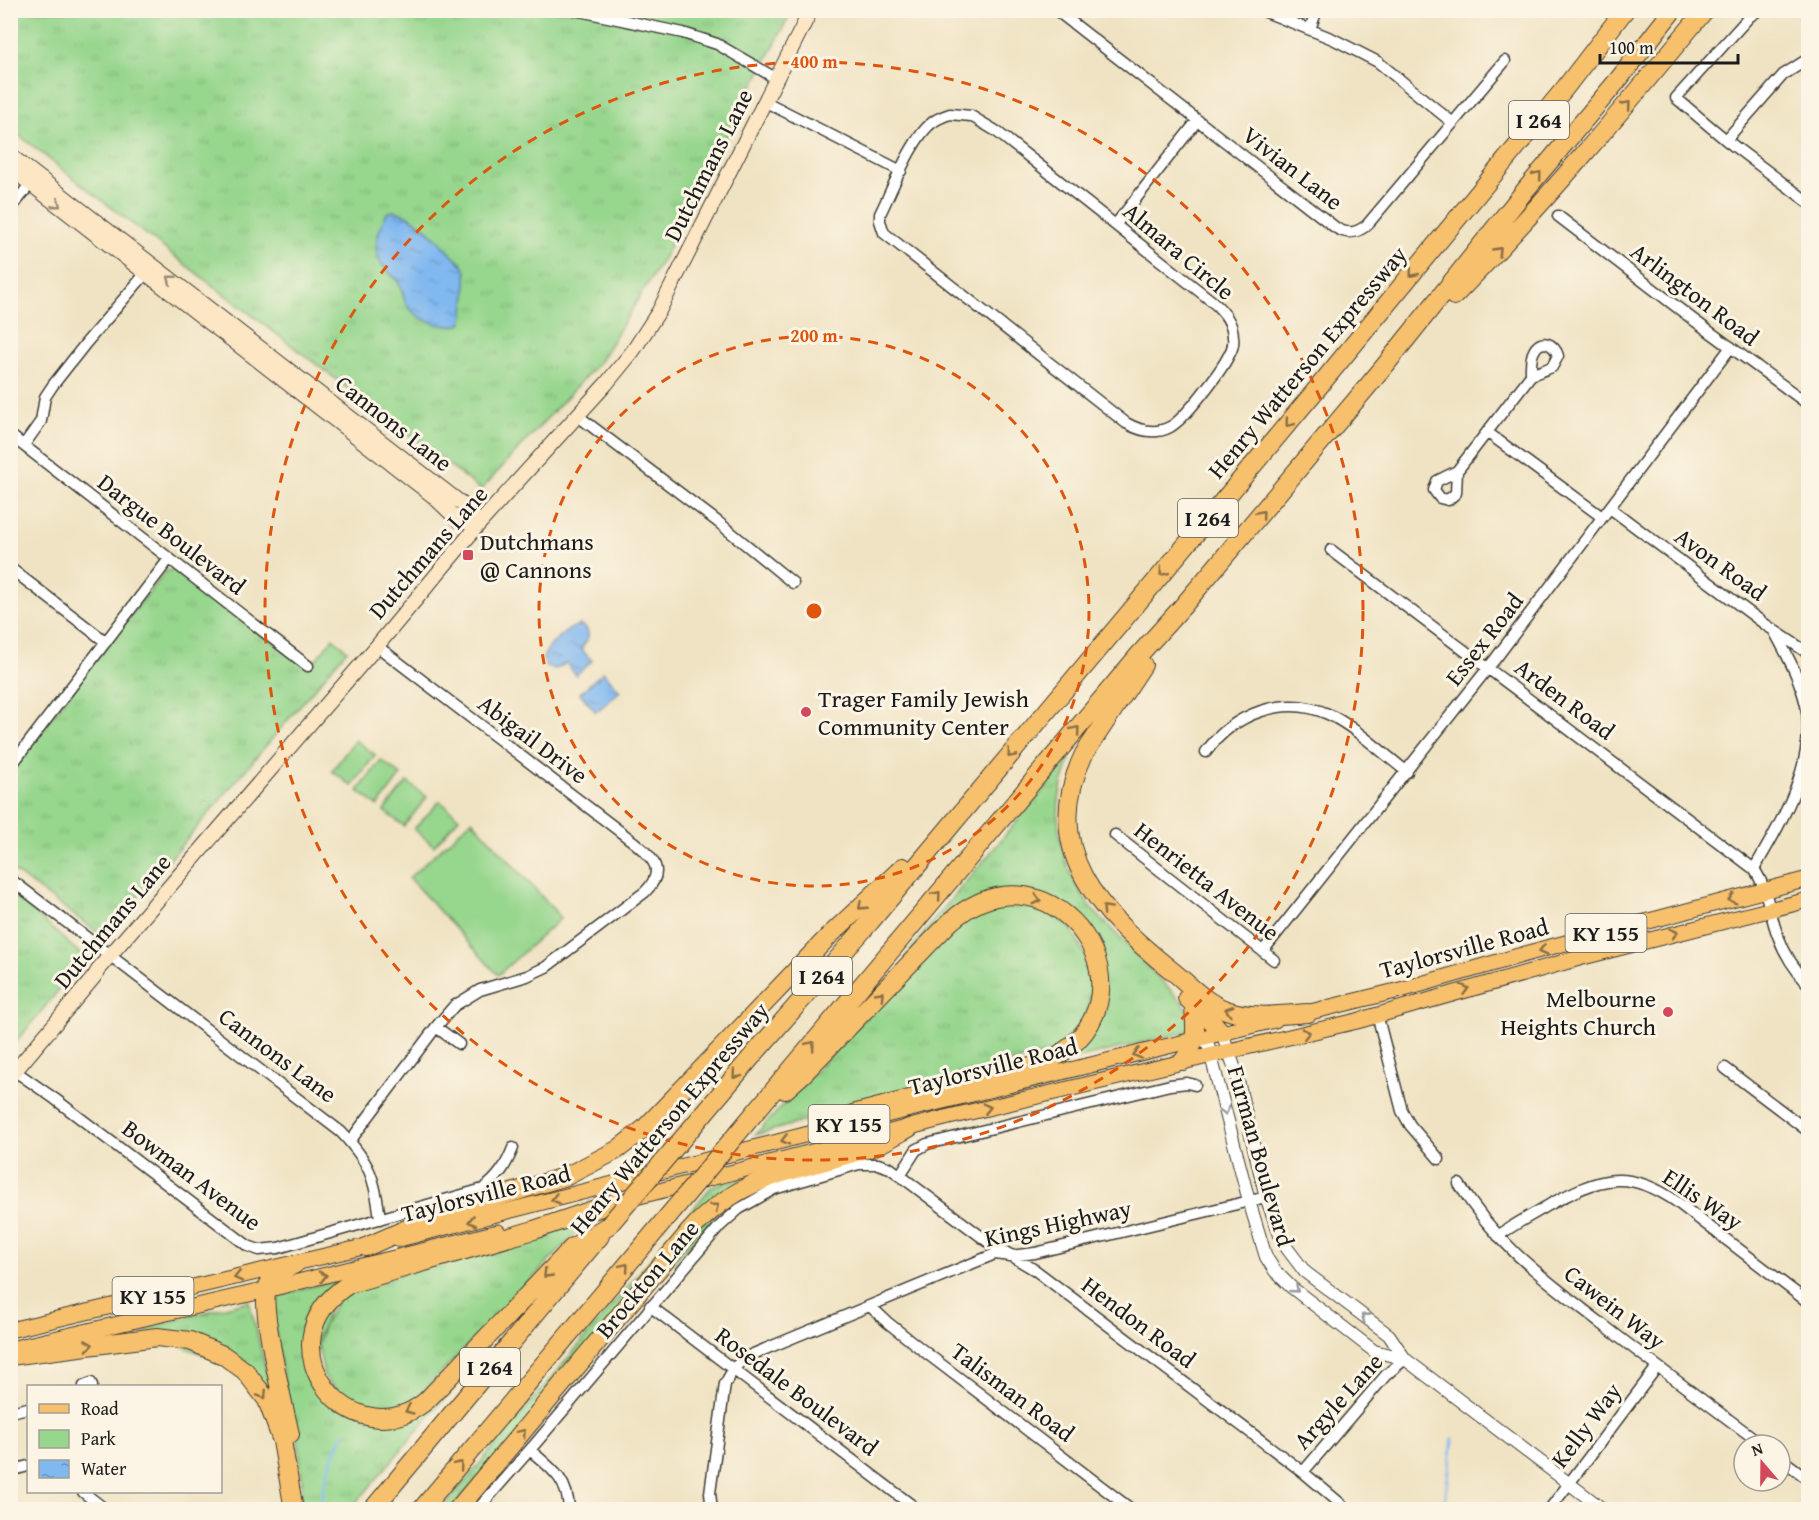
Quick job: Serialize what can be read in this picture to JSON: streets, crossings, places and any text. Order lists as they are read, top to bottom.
{
  "streets": {
    "highway": ["I 264", "Henry Watterson Expressway"],
    "main road": [
      "Dutchmans Lane",
      "Cannons Lane",
      "KY 155",
      "Taylorsville Road"
    ],
    "street": [
      "Vivian Lane",
      "Almara Circle",
      "Arlington Road",
      "Dargue Boulevard",
      "Avon Road",
      "Essex Road",
      "Arden Road",
      "Abigail Drive",
      "Henrietta Avenue",
      "Furman Boulevard",
      "Bowman Avenue",
      "Ellis Way",
      "Kings Highway",
      "Brockton Lane",
      "Cawein Way",
      "Hendon Road",
      "Rosedale Boulevard",
      "Talisman Road",
      "Argyle Lane",
      "Kelly Way"
    ]
  },
  "crossings": [
    ["Dutchmans Lane", "Cannons Lane"],
    ["Dutchmans Lane", "Abigail Drive"],
    ["Dutchmans Lane", "Bowman Avenue"],
    ["Arlington Road", "Essex Road"],
    ["Cannons Lane", "Bowman Avenue"],
    ["Avon Road", "Essex Road"],
    ["Essex Road", "Arden Road"],
    ["Essex Road", "Henrietta Avenue"],
    ["Arden Road", "Taylorsville Road"],
    ["Taylorsville Road", "Furman Boulevard"],
    ["Furman Boulevard", "Kings Highway"],
    ["Furman Boulevard", "Argyle Lane"],
    ["Furman Boulevard", "Kelly Way"],
    ["Ellis Way", "Cawein Way"],
    ["Kings Highway", "Hendon Road"],
    ["Kings Highway", "Rosedale Boulevard"],
    ["Kings Highway", "Talisman Road"],
    ["Brockton Lane", "Hendon Road"],
    ["Brockton Lane", "Rosedale Boulevard"],
    ["Cawein Way", "Kelly Way"],
    ["Hendon Road", "Argyle Lane"]
  ],
  "places": {
    "transit": ["Dutchmans @ Cannons"],
    "other": ["Trager Family Jewish Community Center", "Melbourne Heights Church"]
  },
  "legend": ["Road", "Park", "Water"],
  "scale_bar": "100 m",
  "north": "top",
  "rings": ["400 m", "200 m"]
}
